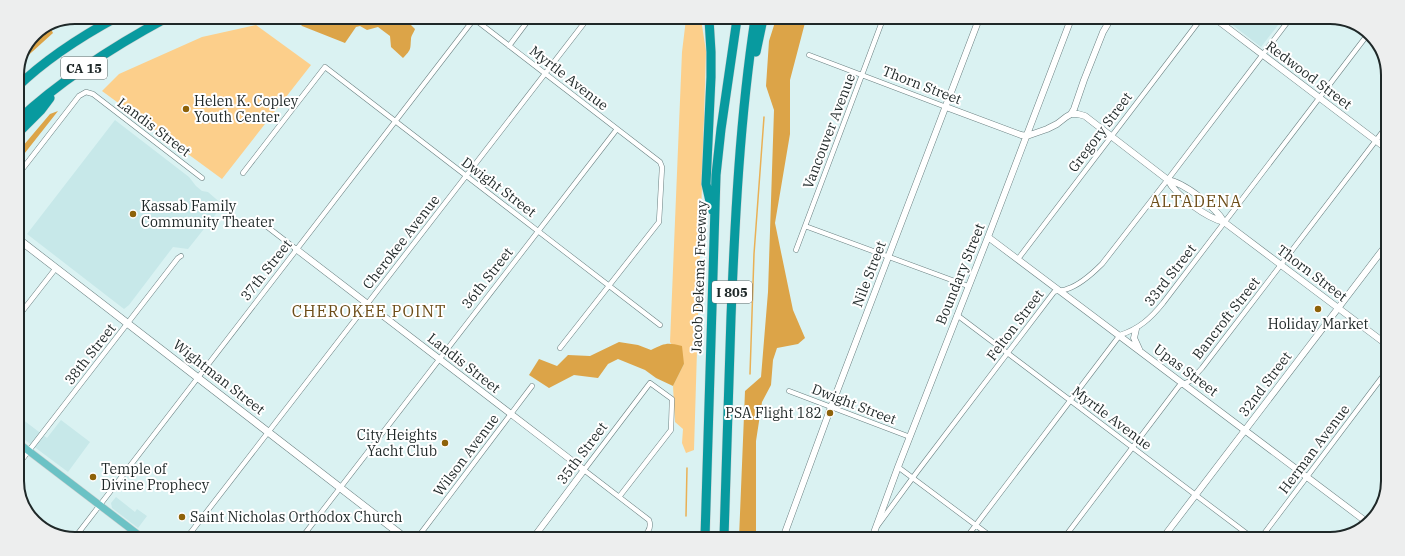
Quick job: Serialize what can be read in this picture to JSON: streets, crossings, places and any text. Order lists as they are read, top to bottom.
{
  "streets": {
    "highway": ["CA 15", "Jacob Dekema Freeway", "I 805"],
    "main road": ["Wightman Street"],
    "street": [
      "Redwood Street",
      "Myrtle Avenue",
      "Thorn Street",
      "Landis Street",
      "Vancouver Avenue",
      "Gregory Street",
      "Dwight Street",
      "Cherokee Avenue",
      "37th Street",
      "Nile Street",
      "Boundary Street",
      "33rd Street",
      "36th Street",
      "Bancroft Street",
      "Felton Street",
      "38th Street",
      "Upas Street",
      "32nd Street",
      "Herman Avenue",
      "35th Street",
      "Wilson Avenue"
    ]
  },
  "crossings": [
    ["Redwood Street", "33rd Street"],
    ["Redwood Street", "Bancroft Street"],
    ["Redwood Street", "Felton Street"],
    ["Myrtle Avenue", "Dwight Street"],
    ["Myrtle Avenue", "Cherokee Avenue"],
    ["Myrtle Avenue", "Boundary Street"],
    ["Myrtle Avenue", "36th Street"],
    ["Myrtle Avenue", "Bancroft Street"],
    ["Myrtle Avenue", "Felton Street"],
    ["Myrtle Avenue", "32nd Street"],
    ["Thorn Street", "Vancouver Avenue"],
    ["Thorn Street", "Gregory Street"],
    ["Thorn Street", "Nile Street"],
    ["Thorn Street", "Boundary Street"],
    ["Thorn Street", "33rd Street"],
    ["Thorn Street", "Bancroft Street"],
    ["Thorn Street", "Felton Street"],
    ["Thorn Street", "32nd Street"],
    ["Landis Street", "Cherokee Avenue"],
    ["Landis Street", "37th Street"],
    ["Landis Street", "36th Street"],
    ["Landis Street", "35th Street"],
    ["Landis Street", "Wilson Avenue"],
    ["Gregory Street", "Upas Street"],
    ["Dwight Street", "Cherokee Avenue"],
    ["Dwight Street", "37th Street"],
    ["Dwight Street", "Nile Street"],
    ["Dwight Street", "Boundary Street"],
    ["Dwight Street", "36th Street"],
    ["Cherokee Avenue", "Wightman Street"],
    ["37th Street", "Wightman Street"],
    ["Boundary Street", "Felton Street"],
    ["Boundary Street", "Upas Street"],
    ["33rd Street", "Upas Street"],
    ["36th Street", "Wightman Street"],
    ["Bancroft Street", "Upas Street"],
    ["Felton Street", "Upas Street"],
    ["38th Street", "Wightman Street"],
    ["Upas Street", "32nd Street"],
    ["Upas Street", "Herman Avenue"]
  ],
  "districts": ["ALTADENA", "CHEROKEE POINT"],
  "places": [
    "Helen K. Copley Youth Center",
    "Kassab Family Community Theater",
    "Holiday Market",
    "PSA Flight 182",
    "City Heights Yacht Club",
    "Temple of Divine Prophecy",
    "Saint Nicholas Orthodox Church"
  ]
}
